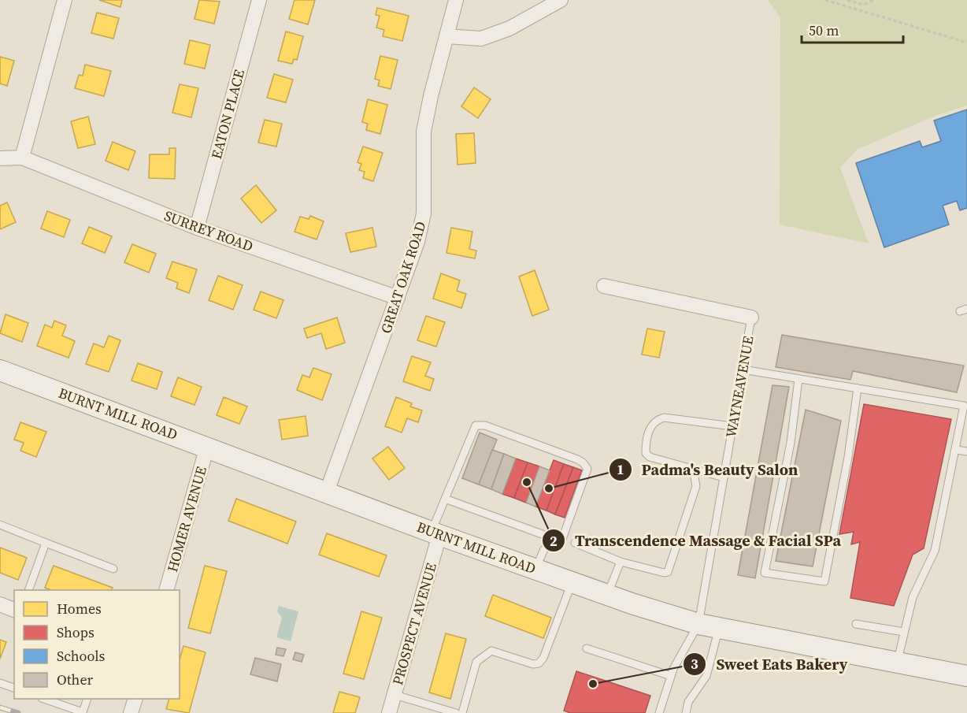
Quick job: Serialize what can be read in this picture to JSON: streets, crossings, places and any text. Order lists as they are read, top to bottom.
{
  "streets": {
    "main road": ["BURNT MILL ROAD"],
    "street": [
      "EATON PLACE",
      "SURREY ROAD",
      "GREAT OAK ROAD",
      "HOMER AVENUE",
      "PROSPECT AVENUE"
    ],
    "lane": ["WAYNEAVENUE"]
  },
  "crossings": [
    ["EATON PLACE", "SURREY ROAD"],
    ["SURREY ROAD", "GREAT OAK ROAD"],
    ["GREAT OAK ROAD", "BURNT MILL ROAD"],
    ["WAYNEAVENUE", "BURNT MILL ROAD"],
    ["BURNT MILL ROAD", "HOMER AVENUE"],
    ["BURNT MILL ROAD", "PROSPECT AVENUE"]
  ],
  "places": ["Transcendence Massage & Facial SPa", "Padma's Beauty Salon", "Sweet Eats Bakery"],
  "legend": [
    "Homes",
    "Shops",
    "Schools",
    "Other"
  ],
  "scale_bar": "50 m"
}
